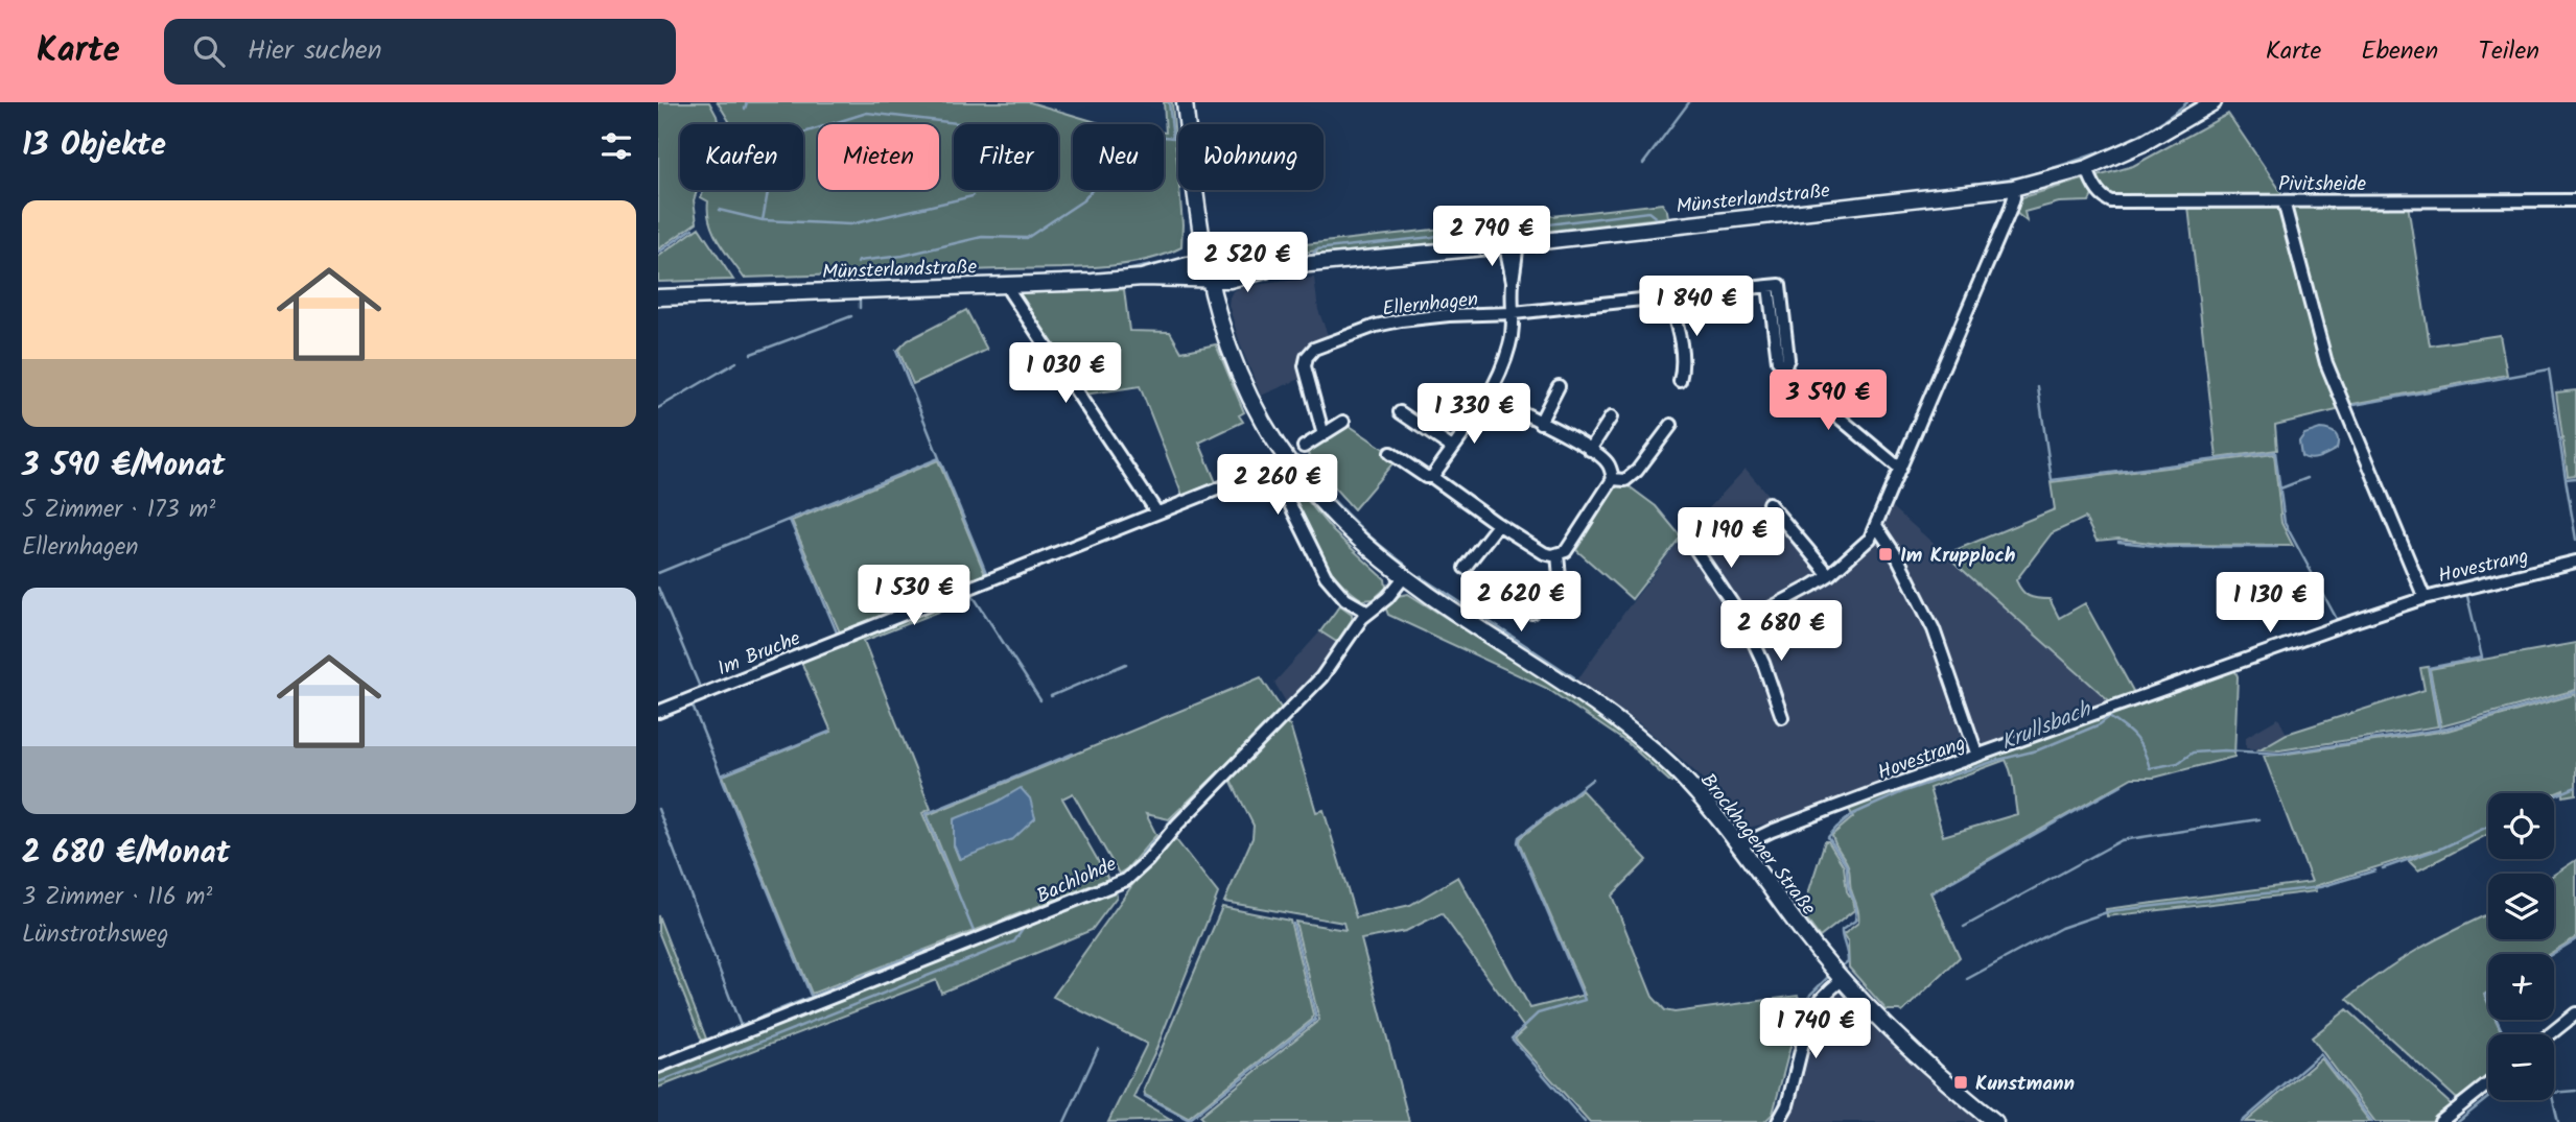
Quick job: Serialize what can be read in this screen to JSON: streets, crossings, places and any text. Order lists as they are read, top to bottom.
{
  "streets": {
    "main road": ["Münsterlandstraße", "Brockhagener Straße"],
    "street": [
      "Pivitsheide",
      "Ellernhagen",
      "Hovestrang",
      "Im Bruche",
      "Bachlohde"
    ]
  },
  "crossings": [
    ["Pivitsheide", "Münsterlandstraße"],
    ["Münsterlandstraße", "Brockhagener Straße"],
    ["Hovestrang", "Brockhagener Straße"],
    ["Im Bruche", "Bachlohde"],
    ["Brockhagener Straße", "Bachlohde"]
  ],
  "water": ["Krullsbach"],
  "places": {
    "transit": ["Im Krupploch", "Kunstmann"]
  },
  "page": {
    "header": "Karte",
    "search": "Hier suchen",
    "nav": ["Karte", "Ebenen", "Teilen"],
    "heading": "13 Objekte",
    "chip": [
      "Kaufen",
      "Mieten",
      "Filter",
      "Neu",
      "Wohnung"
    ],
    "list": [
      {
        "name": "3 590 €/Monat",
        "note": "5 Zimmer · 173 m² · Ellernhagen"
      },
      {
        "name": "2 680 €/Monat",
        "note": "3 Zimmer · 116 m² · Lünstrothsweg"
      }
    ],
    "price": [
      "2 790 €",
      "2 520 €",
      "1 840 €",
      "1 030 €",
      "3 590 €",
      "1 330 €",
      "2 260 €",
      "1 190 €",
      "1 530 €",
      "2 620 €",
      "1 130 €",
      "2 680 €",
      "1 740 €"
    ],
    "map_buttons": ["+", "−"]
  }
}
